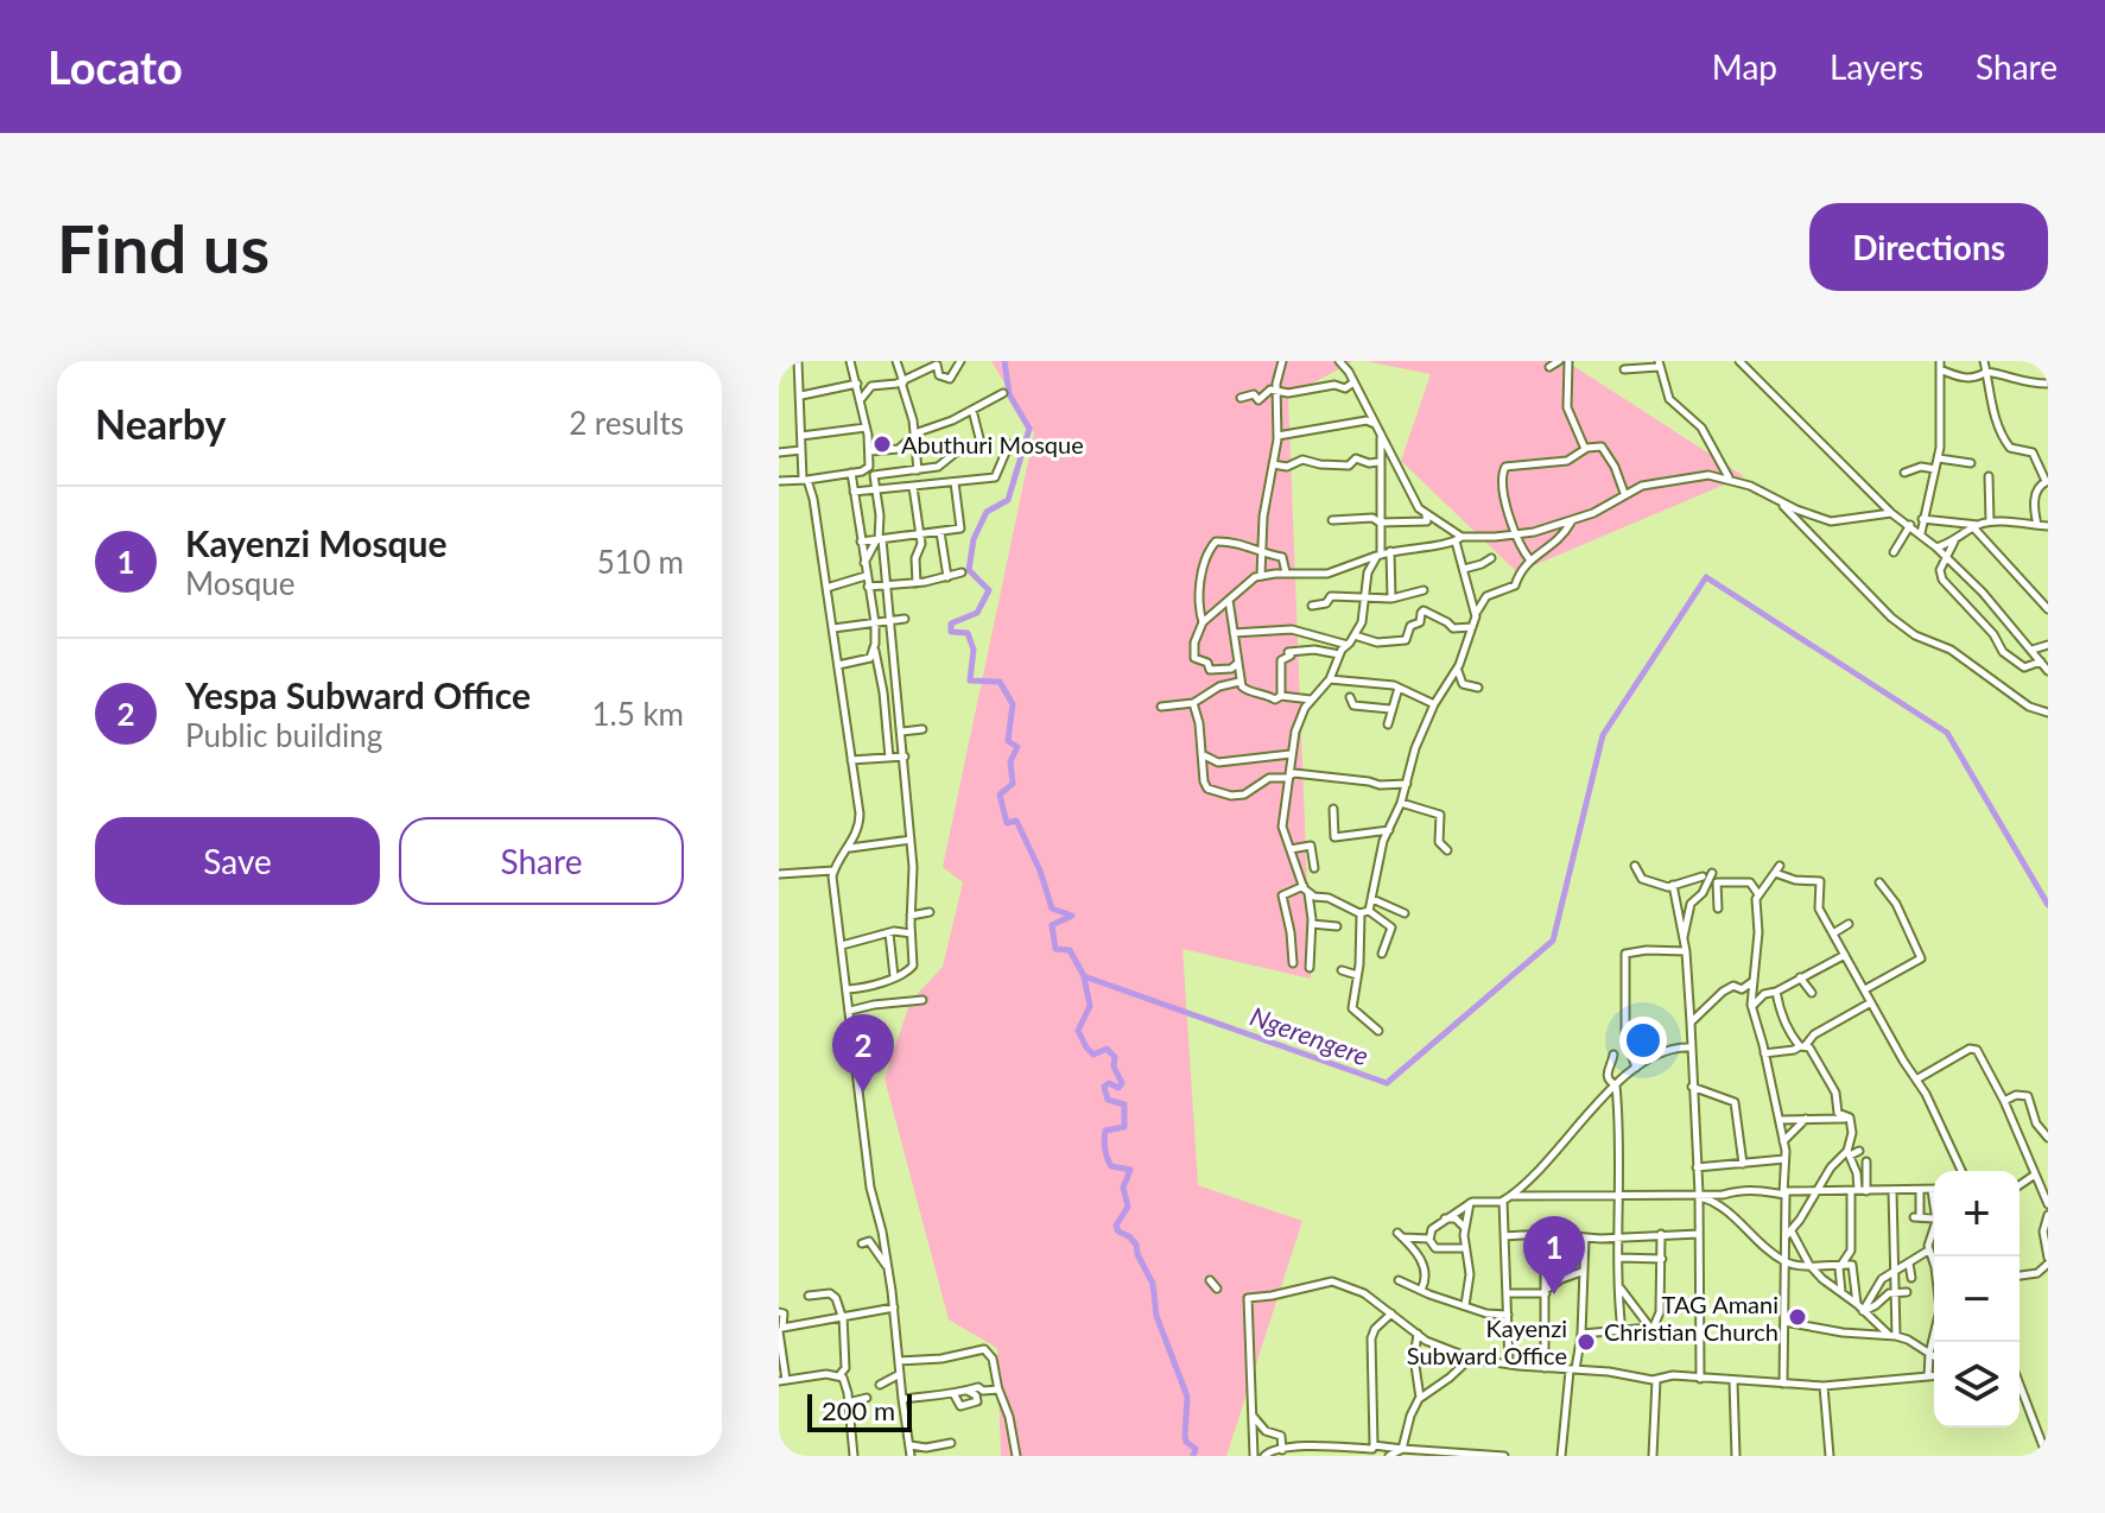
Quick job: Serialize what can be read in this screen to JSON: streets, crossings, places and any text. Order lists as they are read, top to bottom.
{
  "water": ["Ngerengere"],
  "places": ["Abuthuri Mosque", "TAG Amani Christian Church", "Kayenzi Subward Office"],
  "scale_bar": "200 m",
  "page": {
    "header": "Locato",
    "nav": ["Map", "Layers", "Share"],
    "buttons": [
      "Directions",
      ["Save", "Share"]
    ],
    "title": "Find us",
    "heading": ["Nearby", "2 results"],
    "list": [
      {
        "mark": "1",
        "name": "Kayenzi Mosque",
        "note": "Mosque",
        "value": "510 m"
      },
      {
        "mark": "2",
        "name": "Yespa Subward Office",
        "note": "Public building",
        "value": "1.5 km"
      }
    ],
    "pins": ["2", "1"],
    "map_buttons": ["+", "−"],
    "scale": "200 m"
  }
}
